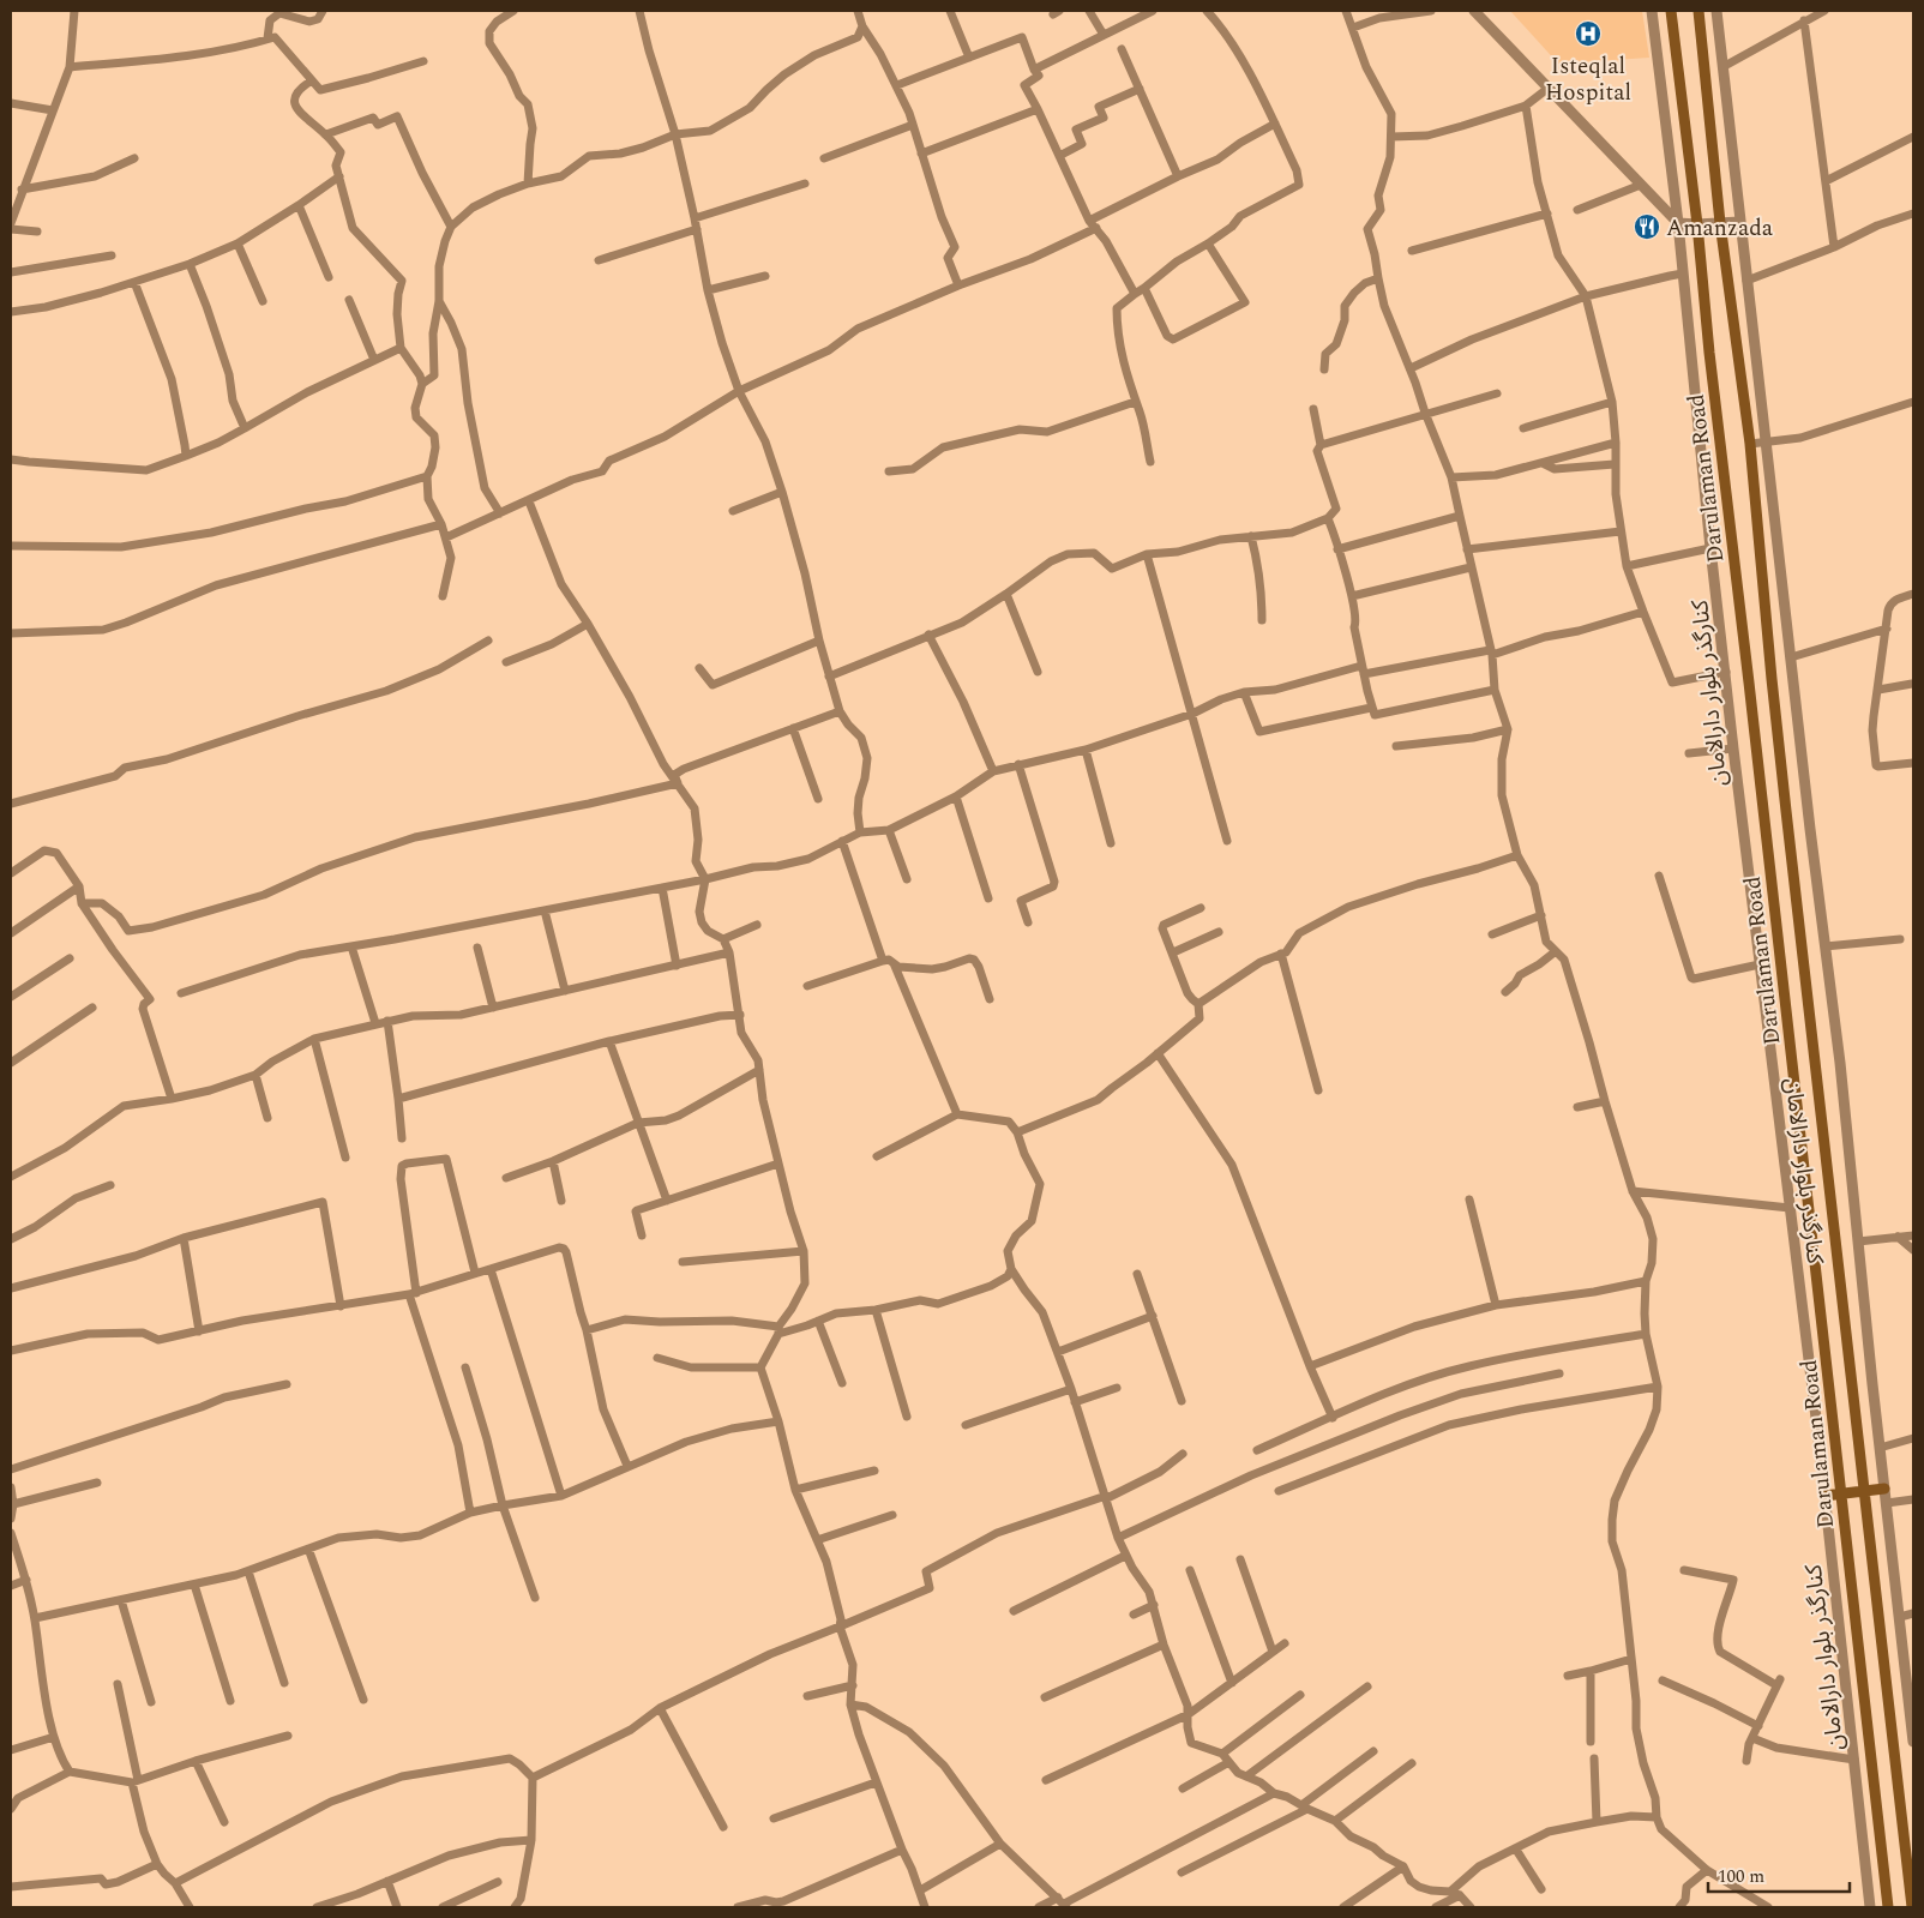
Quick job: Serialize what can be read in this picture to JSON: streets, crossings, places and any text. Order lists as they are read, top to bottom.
{
  "streets": {
    "main road": ["Darulaman Road"],
    "street": ["کنارگذر بلوار دارالامان"]
  },
  "places": {
    "hospital": ["Isteqlal Hospital"],
    "restaurant": ["Amanzada"]
  },
  "scale_bar": "100 m"
}
